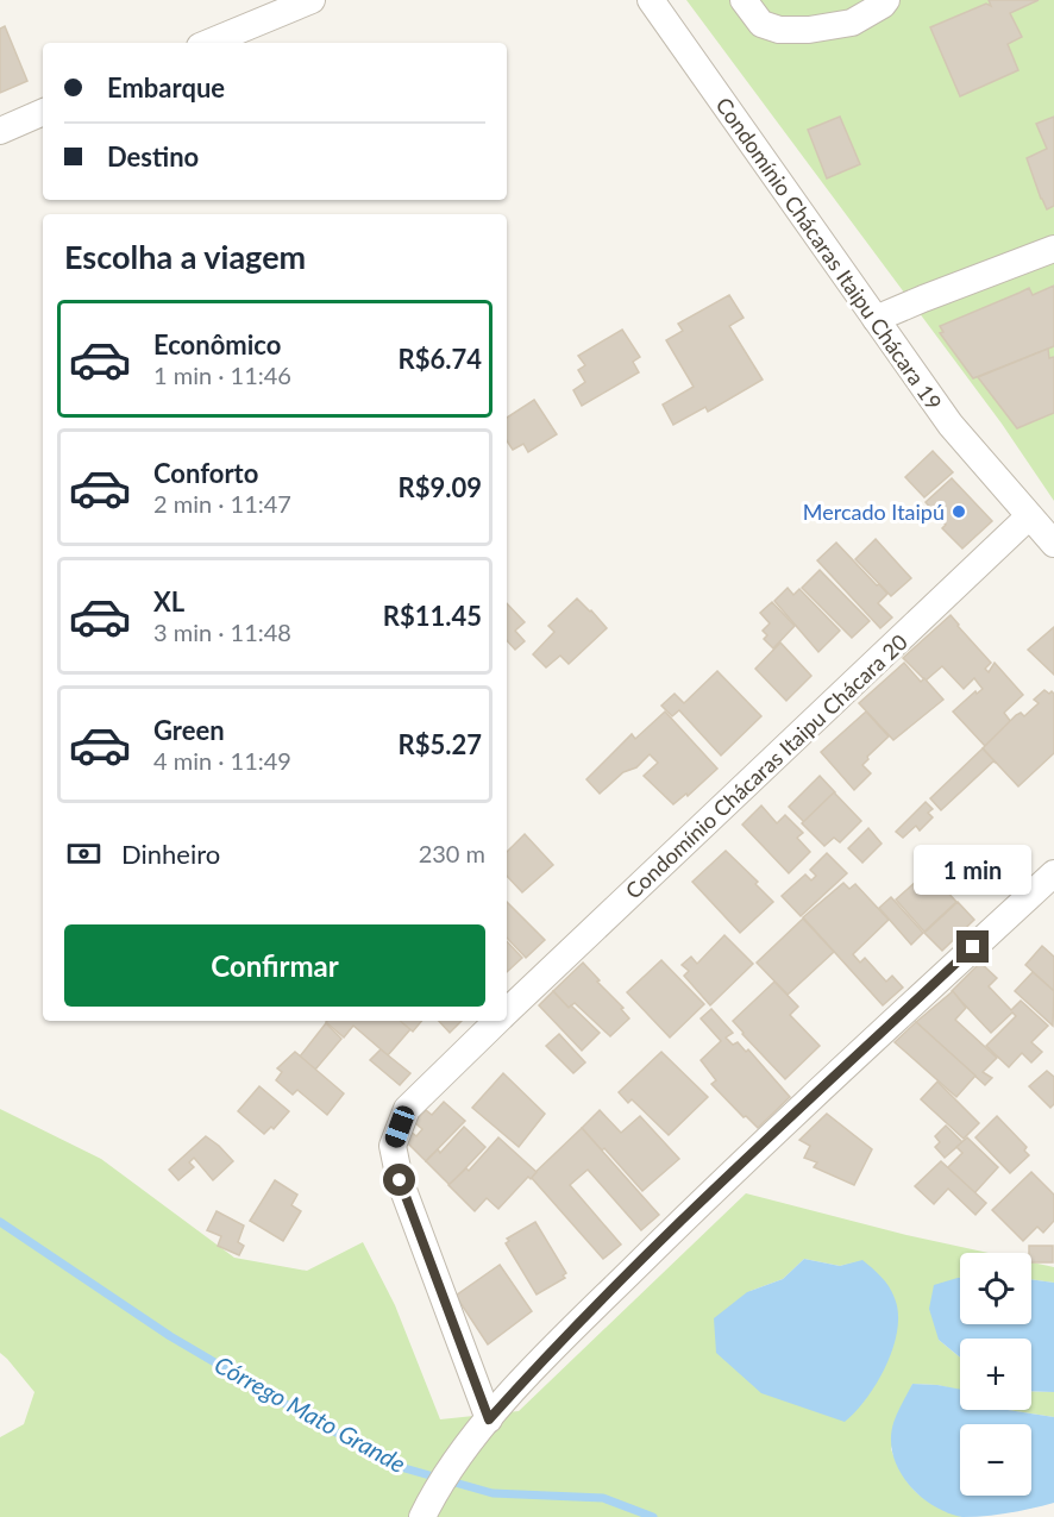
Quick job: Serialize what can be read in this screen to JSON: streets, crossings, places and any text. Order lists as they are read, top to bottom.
{
  "streets": {
    "street": ["Condomínio Chácaras Itaipu Chácara 19", "Condomínio Chácaras Itaipu Chácara 20"]
  },
  "crossings": [
    ["Condomínio Chácaras Itaipu Chácara 19", "Condomínio Chácaras Itaipu Chácara 20"]
  ],
  "water": ["Córrego Mato Grande"],
  "places": ["Mercado Itaipú"],
  "page": {
    "banner": ["Embarque", "Destino"],
    "heading": "Escolha a viagem",
    "list": [
      {
        "name": "Econômico",
        "note": "1 min · 11:46",
        "value": "R$6.74"
      },
      {
        "name": "Conforto",
        "note": "2 min · 11:47",
        "value": "R$9.09"
      },
      {
        "name": "XL",
        "note": "3 min · 11:48",
        "value": "R$11.45"
      },
      {
        "name": "Green",
        "note": "4 min · 11:49",
        "value": "R$5.27"
      }
    ],
    "pay": ["Dinheiro", "230 m"],
    "bubble": "1 min",
    "buttons": "Confirmar",
    "map_buttons": ["+", "−"]
  }
}
